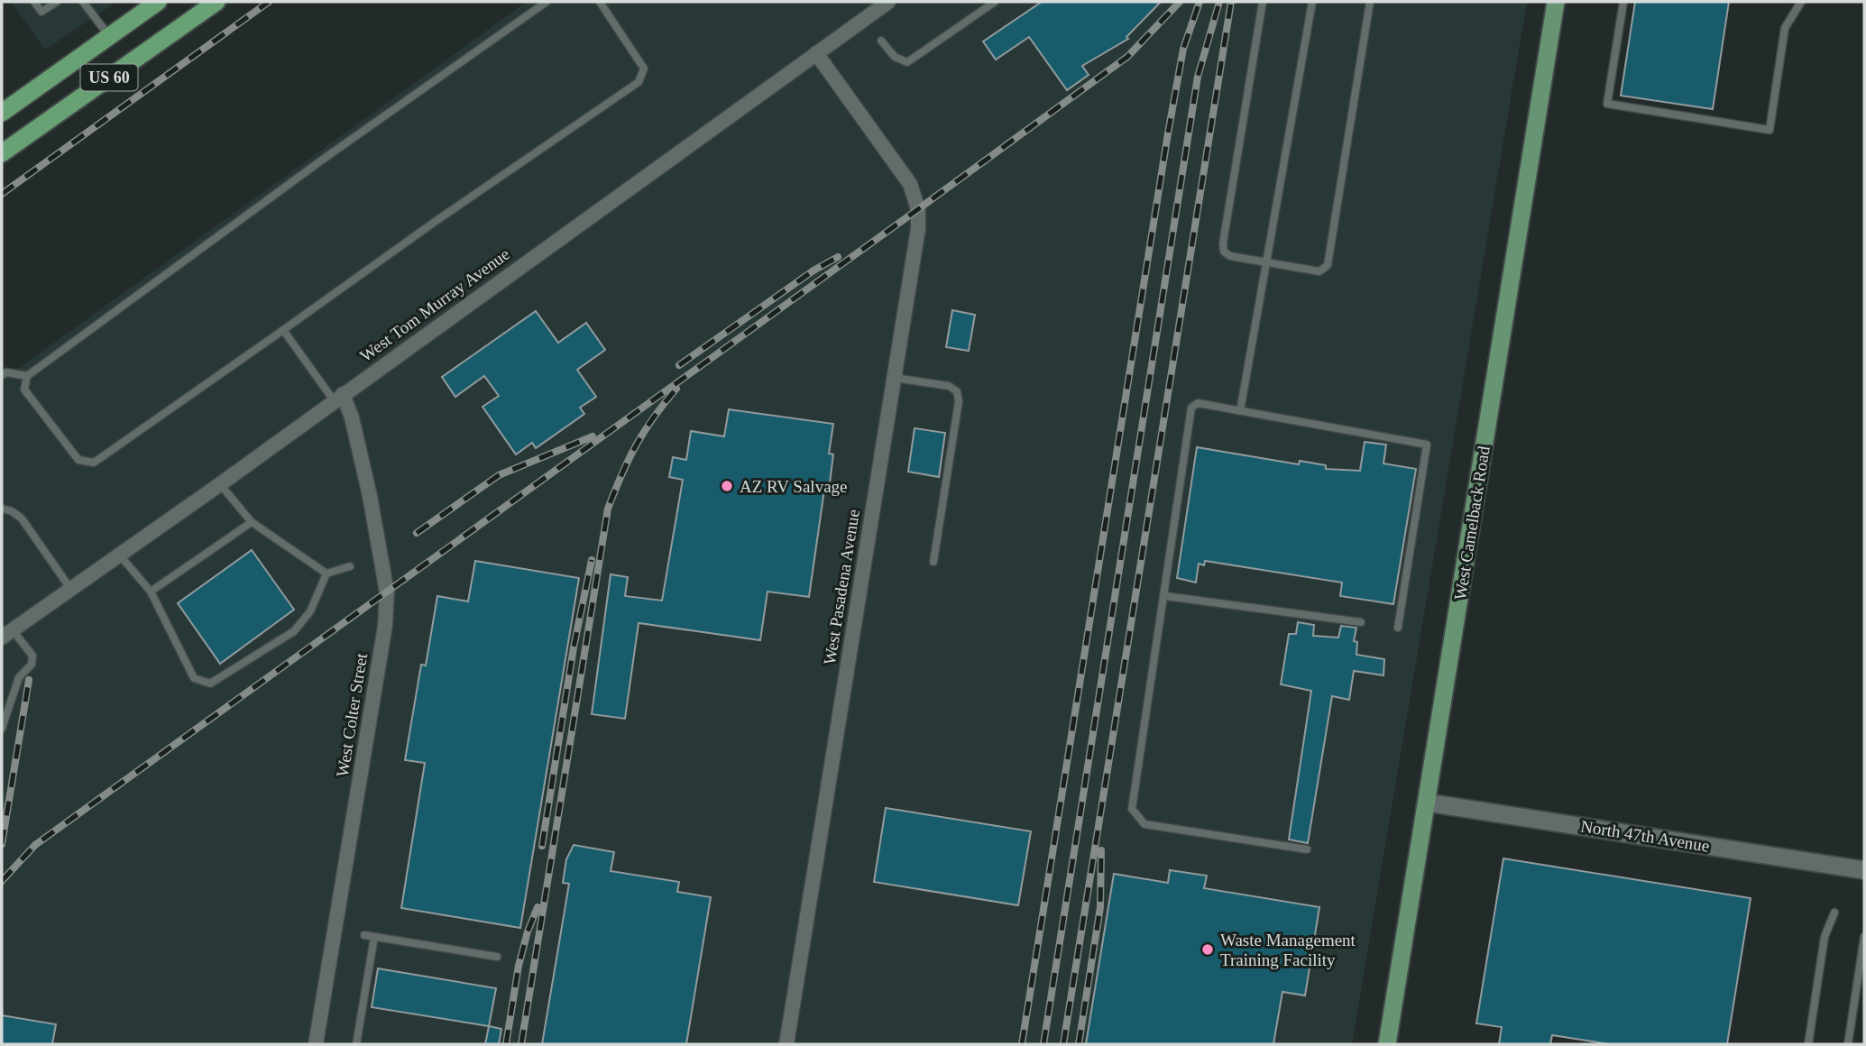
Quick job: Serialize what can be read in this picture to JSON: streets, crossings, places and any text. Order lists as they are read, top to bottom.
{
  "streets": {
    "highway": ["US 60"],
    "main road": ["West Camelback Road"],
    "street": [
      "West Tom Murray Avenue",
      "West Pasadena Avenue",
      "West Colter Street",
      "North 47th Avenue"
    ]
  },
  "crossings": [
    ["West Tom Murray Avenue", "West Pasadena Avenue"],
    ["West Tom Murray Avenue", "West Colter Street"],
    ["West Camelback Road", "North 47th Avenue"]
  ],
  "places": ["AZ RV Salvage", "Waste Management Training Facility"]
}
